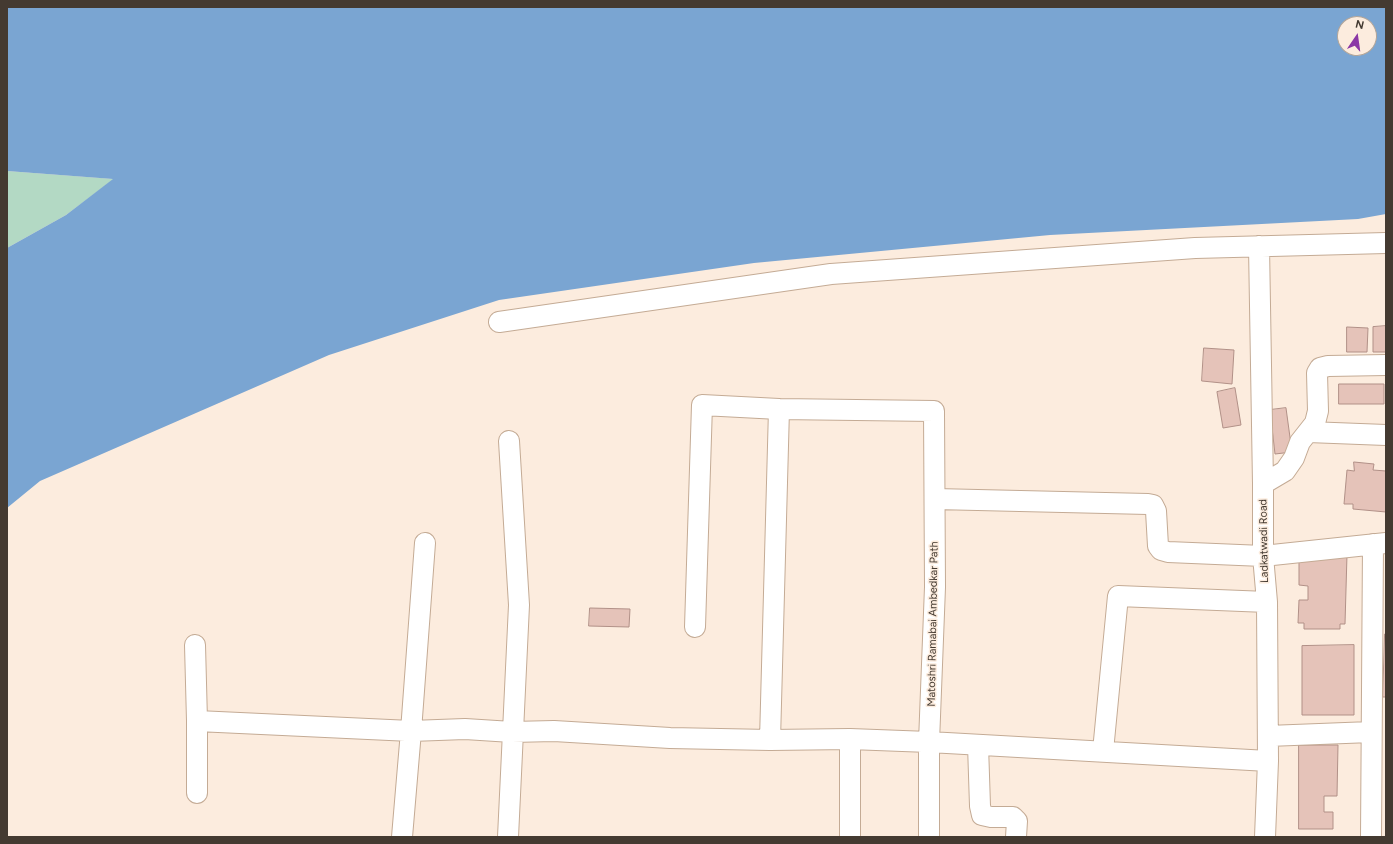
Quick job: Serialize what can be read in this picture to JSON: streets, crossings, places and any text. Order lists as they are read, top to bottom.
{
  "streets": {
    "street": ["Ladkatwadi Road", "Matoshri Ramabai Ambedkar Path"]
  },
  "north": "top"
}
